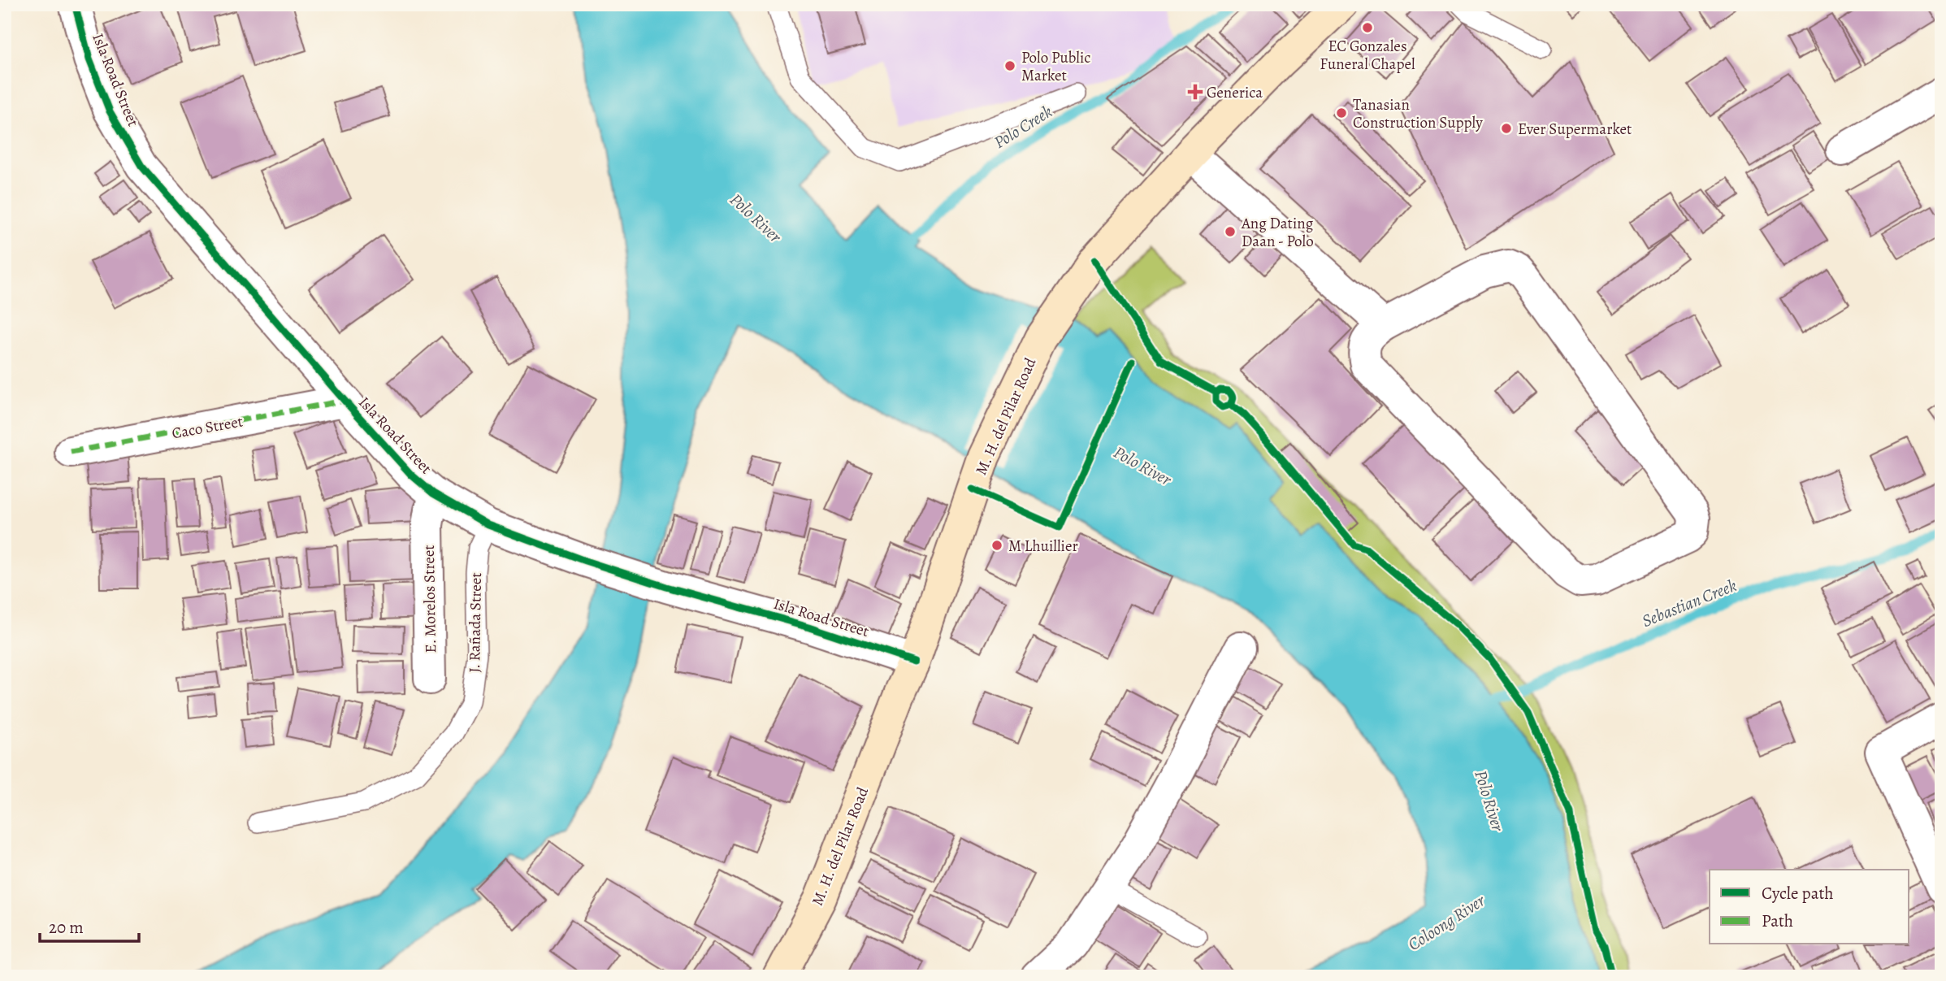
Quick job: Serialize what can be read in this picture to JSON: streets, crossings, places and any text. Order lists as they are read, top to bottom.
{
  "streets": {
    "main road": ["M. H. del Pilar Road"],
    "street": ["Isla Road Street", "Caco Street", "E. Morelos Street"],
    "lane": ["J. Rañada Street"]
  },
  "crossings": [
    ["Isla Road Street", "M. H. del Pilar Road"],
    ["Isla Road Street", "Caco Street"],
    ["Isla Road Street", "E. Morelos Street"],
    ["Isla Road Street", "J. Rañada Street"]
  ],
  "water": [
    "Polo Creek",
    "Polo River",
    "Sebastian Creek",
    "Coloong River"
  ],
  "places": {
    "other": [
      "EC Gonzales Funeral Chapel",
      "Polo Public Market",
      "Tanasian Construction Supply",
      "Ever Supermarket",
      "Ang Dating Daan - Polo",
      "M Lhuillier"
    ],
    "health": ["Generica"]
  },
  "legend": ["Cycle path", "Path"],
  "scale_bar": "20 m"
}
